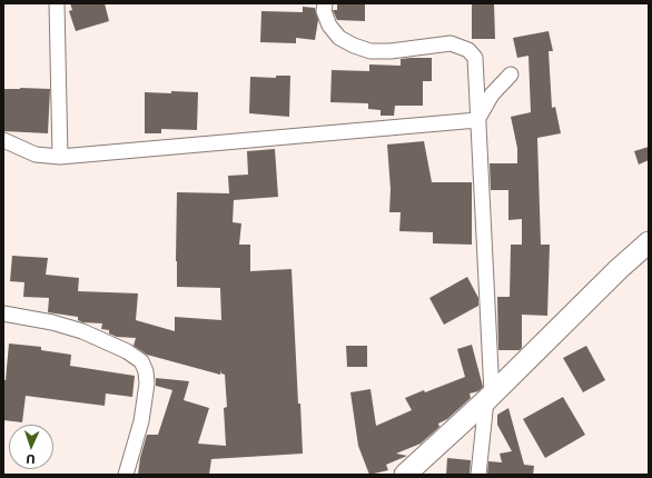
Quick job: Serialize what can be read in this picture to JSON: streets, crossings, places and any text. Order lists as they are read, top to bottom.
{
  "north": "bottom"
}
